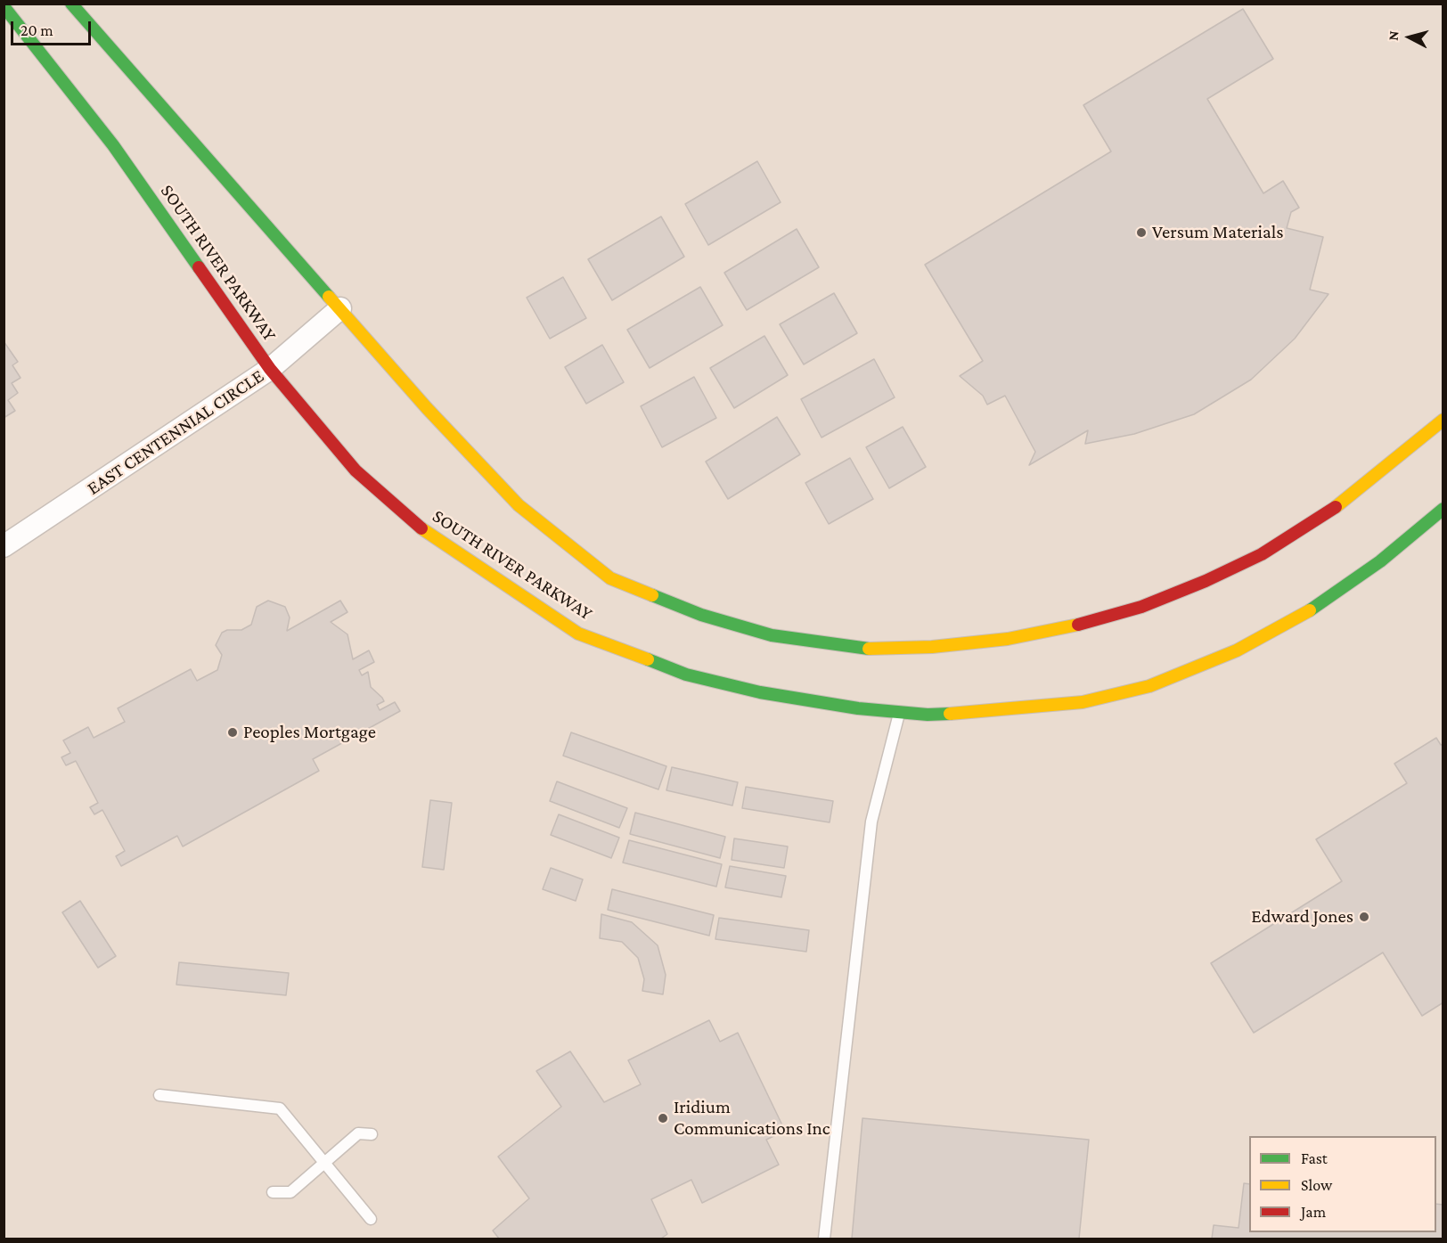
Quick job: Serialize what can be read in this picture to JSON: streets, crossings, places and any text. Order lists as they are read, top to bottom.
{
  "streets": {
    "street": ["SOUTH RIVER PARKWAY", "EAST CENTENNIAL CIRCLE"]
  },
  "crossings": [
    ["SOUTH RIVER PARKWAY", "EAST CENTENNIAL CIRCLE"]
  ],
  "places": [
    "Versum Materials",
    "Peoples Mortgage",
    "Edward Jones",
    "Iridium Communications Inc"
  ],
  "legend": ["Fast", "Slow", "Jam"],
  "scale_bar": "20 m",
  "north": "left"
}
